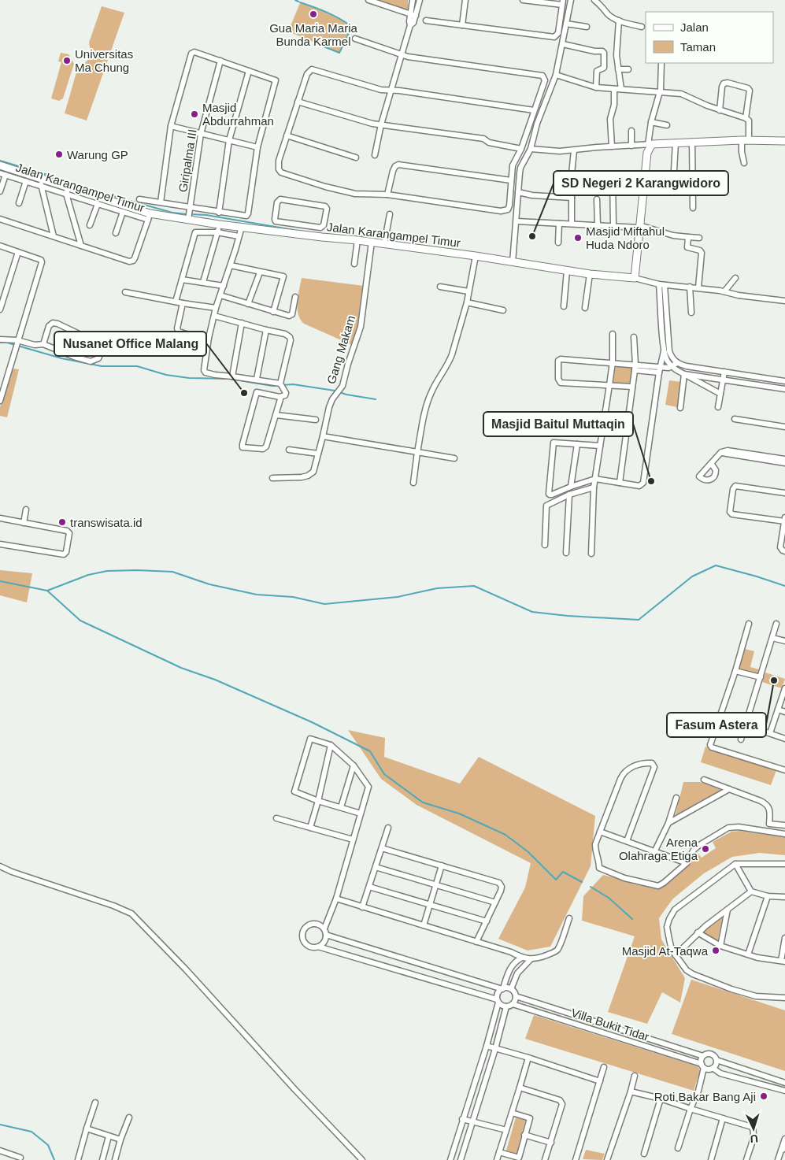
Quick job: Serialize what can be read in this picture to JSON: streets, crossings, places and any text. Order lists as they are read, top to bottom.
{
  "streets": {
    "street": [
      "Giripalma III",
      "Jalan Karangampel Timur",
      "Gang Makam",
      "Villa Bukit Tidar"
    ]
  },
  "crossings": [
    ["Giripalma III", "Jalan Karangampel Timur"],
    ["Jalan Karangampel Timur", "Gang Makam"]
  ],
  "places": [
    "Gua Maria Maria Bunda Karmel",
    "Universitas Ma Chung",
    "Masjid Abdurrahman",
    "Warung GP",
    "SD Negeri 2 Karangwidoro",
    "Masjid Miftahul Huda Ndoro",
    "Nusanet Office Malang",
    "Masjid Baitul Muttaqin",
    "transwisata.id",
    "Fasum Astera",
    "Arena Olahraga Etiga",
    "Masjid At-Taqwa",
    "Roti Bakar Bang Aji"
  ],
  "legend": ["Jalan", "Taman"],
  "north": "bottom"
}
